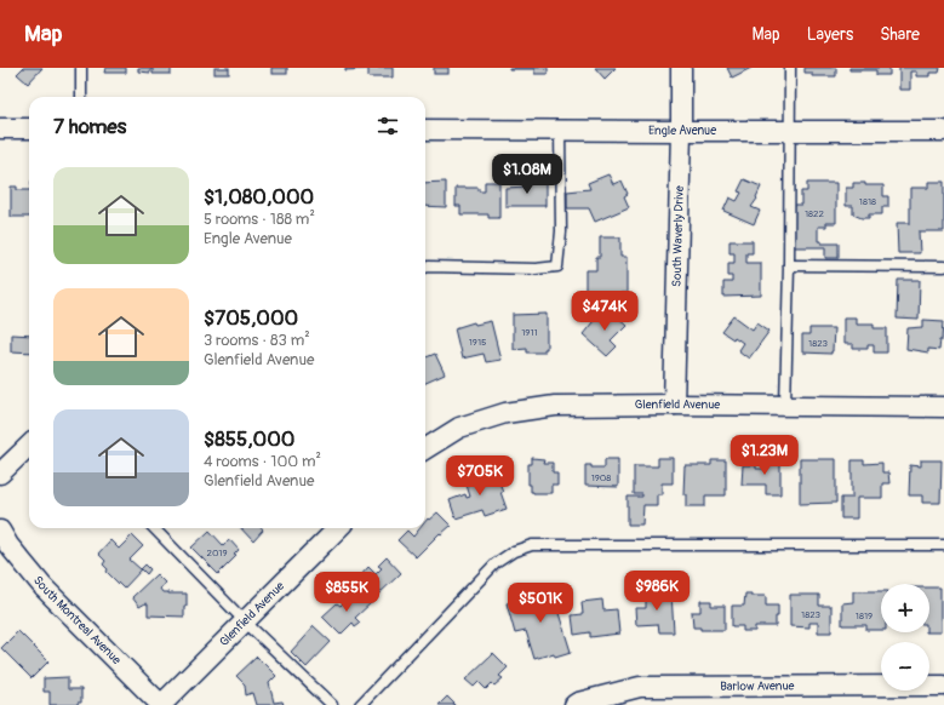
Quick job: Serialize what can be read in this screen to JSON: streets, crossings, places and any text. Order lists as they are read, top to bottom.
{
  "streets": {
    "street": [
      "Engle Avenue",
      "South Waverly Drive",
      "Glenfield Avenue",
      "South Montreal Avenue",
      "Barlow Avenue"
    ]
  },
  "crossings": [
    ["Engle Avenue", "South Waverly Drive"],
    ["South Waverly Drive", "Glenfield Avenue"],
    ["Glenfield Avenue", "South Montreal Avenue"]
  ],
  "house_numbers": [
    "1818",
    "1822",
    "1911",
    "1915",
    "1823",
    "1908",
    "2019",
    "1823",
    "1819"
  ],
  "page": {
    "header": "Map",
    "nav": ["Map", "Layers", "Share"],
    "heading": "7 homes",
    "price": [
      "$1.08M",
      "$474K",
      "$1.23M",
      "$705K",
      "$986K",
      "$855K",
      "$501K"
    ],
    "list": [
      {
        "name": "$1,080,000",
        "note": "5 rooms · 188 m² · Engle Avenue"
      },
      {
        "name": "$705,000",
        "note": "3 rooms · 83 m² · Glenfield Avenue"
      },
      {
        "name": "$855,000",
        "note": "4 rooms · 100 m² · Glenfield Avenue"
      }
    ],
    "map_buttons": ["+", "−"]
  }
}
